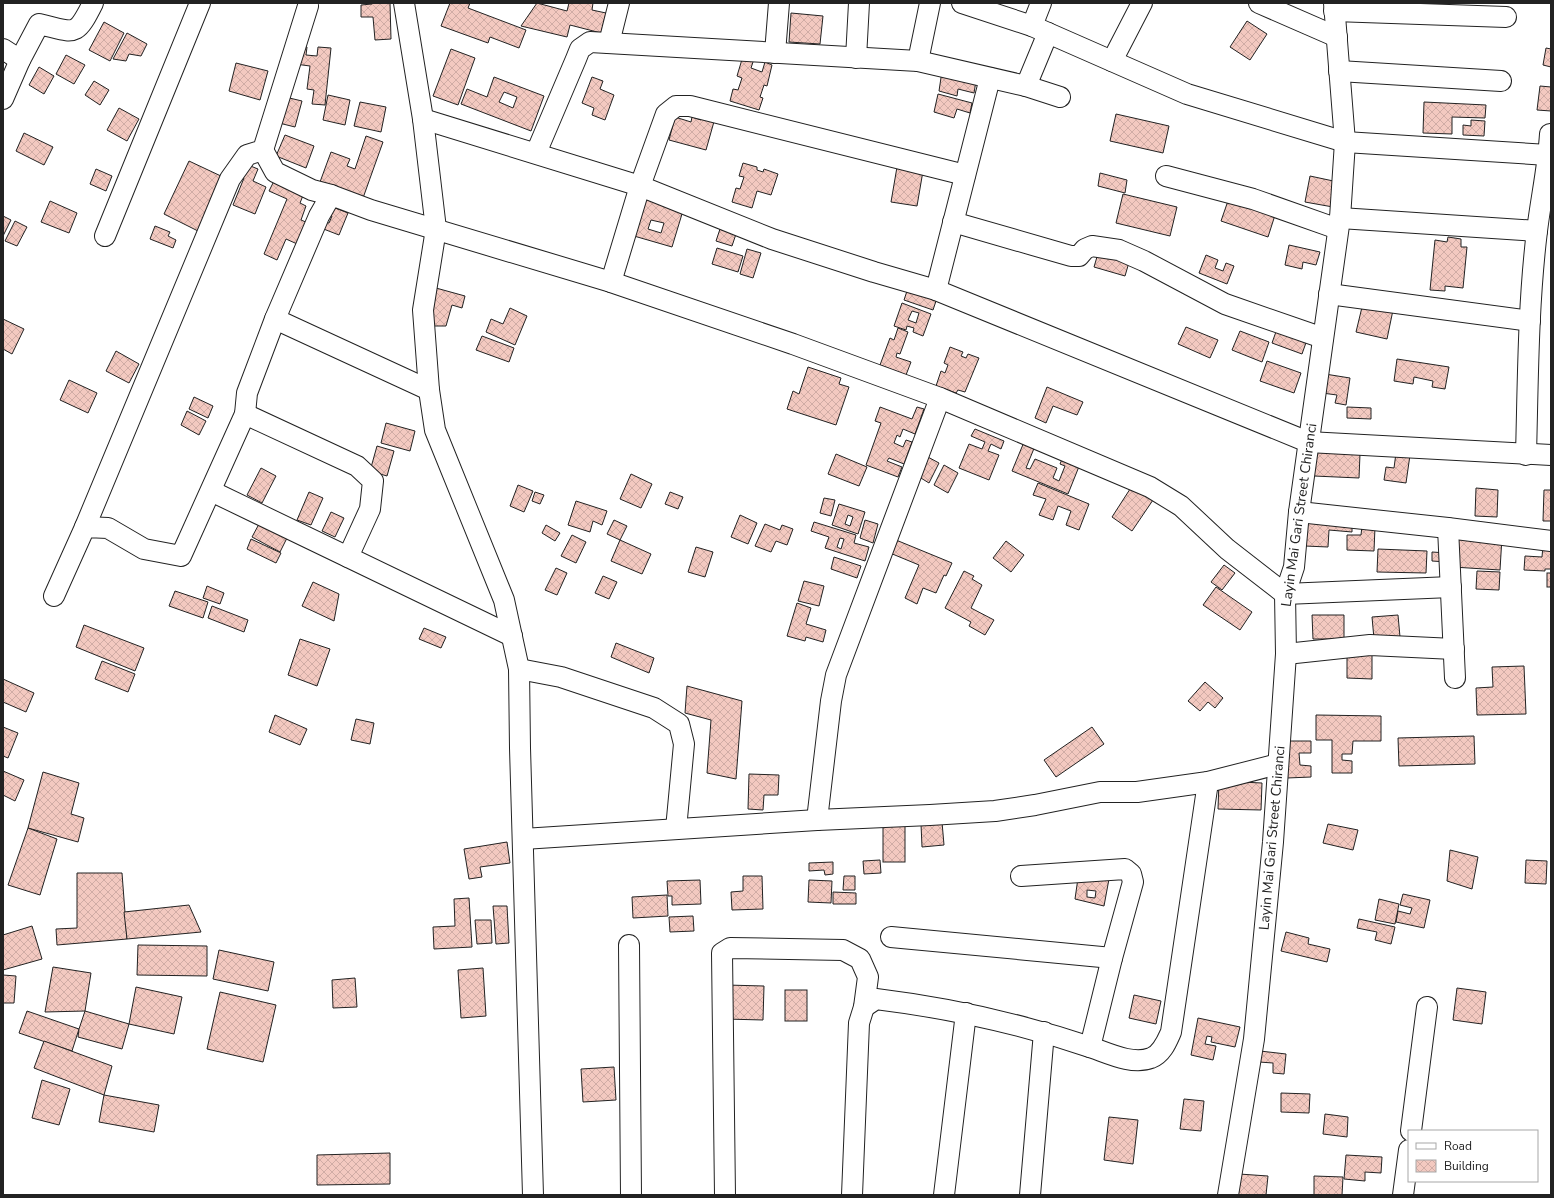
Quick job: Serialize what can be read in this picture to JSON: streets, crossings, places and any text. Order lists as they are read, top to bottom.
{
  "streets": {
    "street": ["Layin Mai Gari Street Chiranci"]
  },
  "legend": ["Road", "Building"]
}
